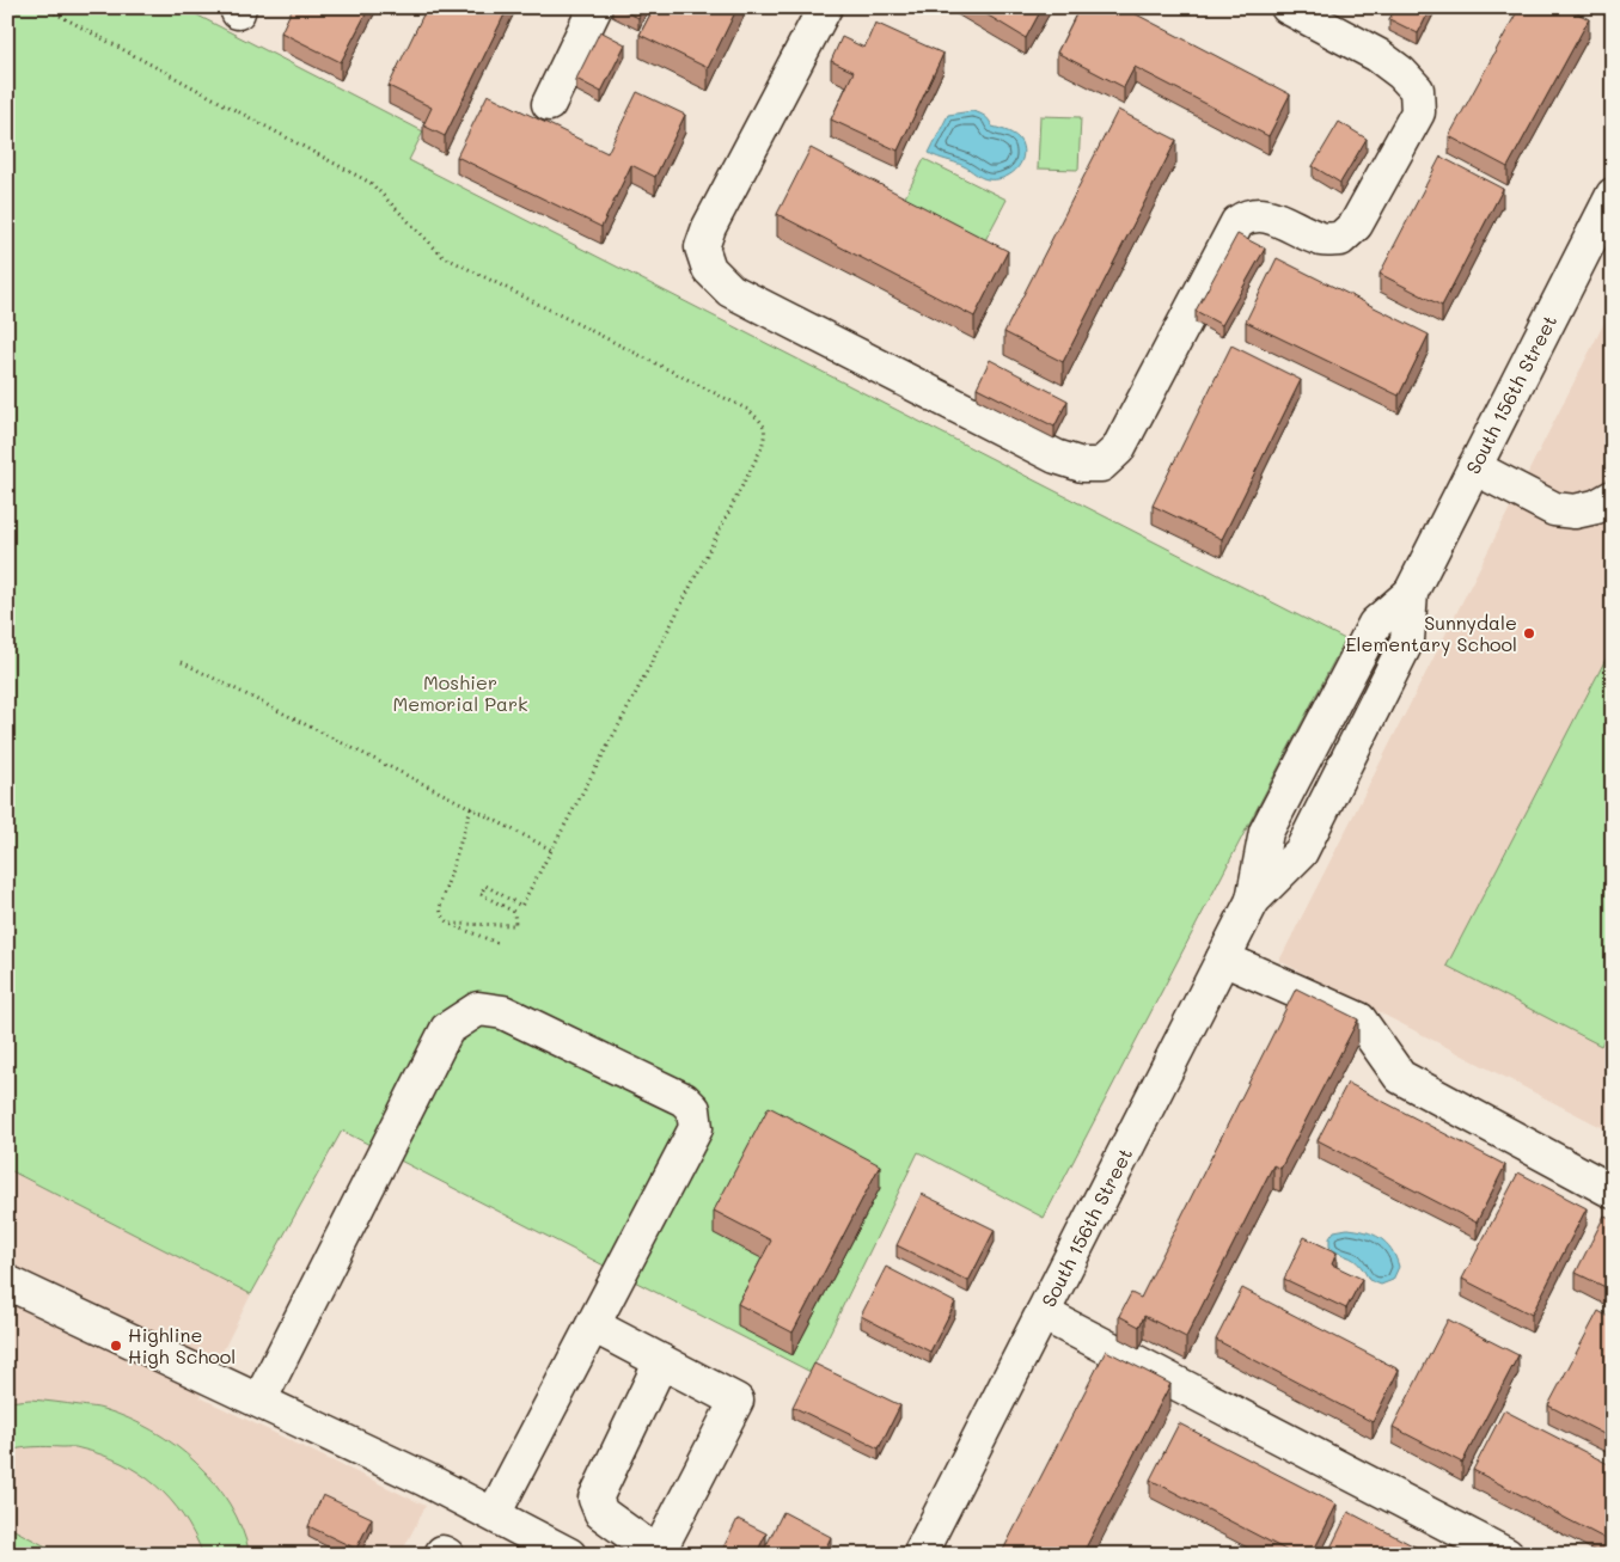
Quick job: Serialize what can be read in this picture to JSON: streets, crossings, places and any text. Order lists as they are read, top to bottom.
{
  "streets": {
    "main road": ["South 156th Street"]
  },
  "parks": ["Moshier Memorial Park"],
  "places": ["Sunnydale Elementary School", "Highline High School"]
}
